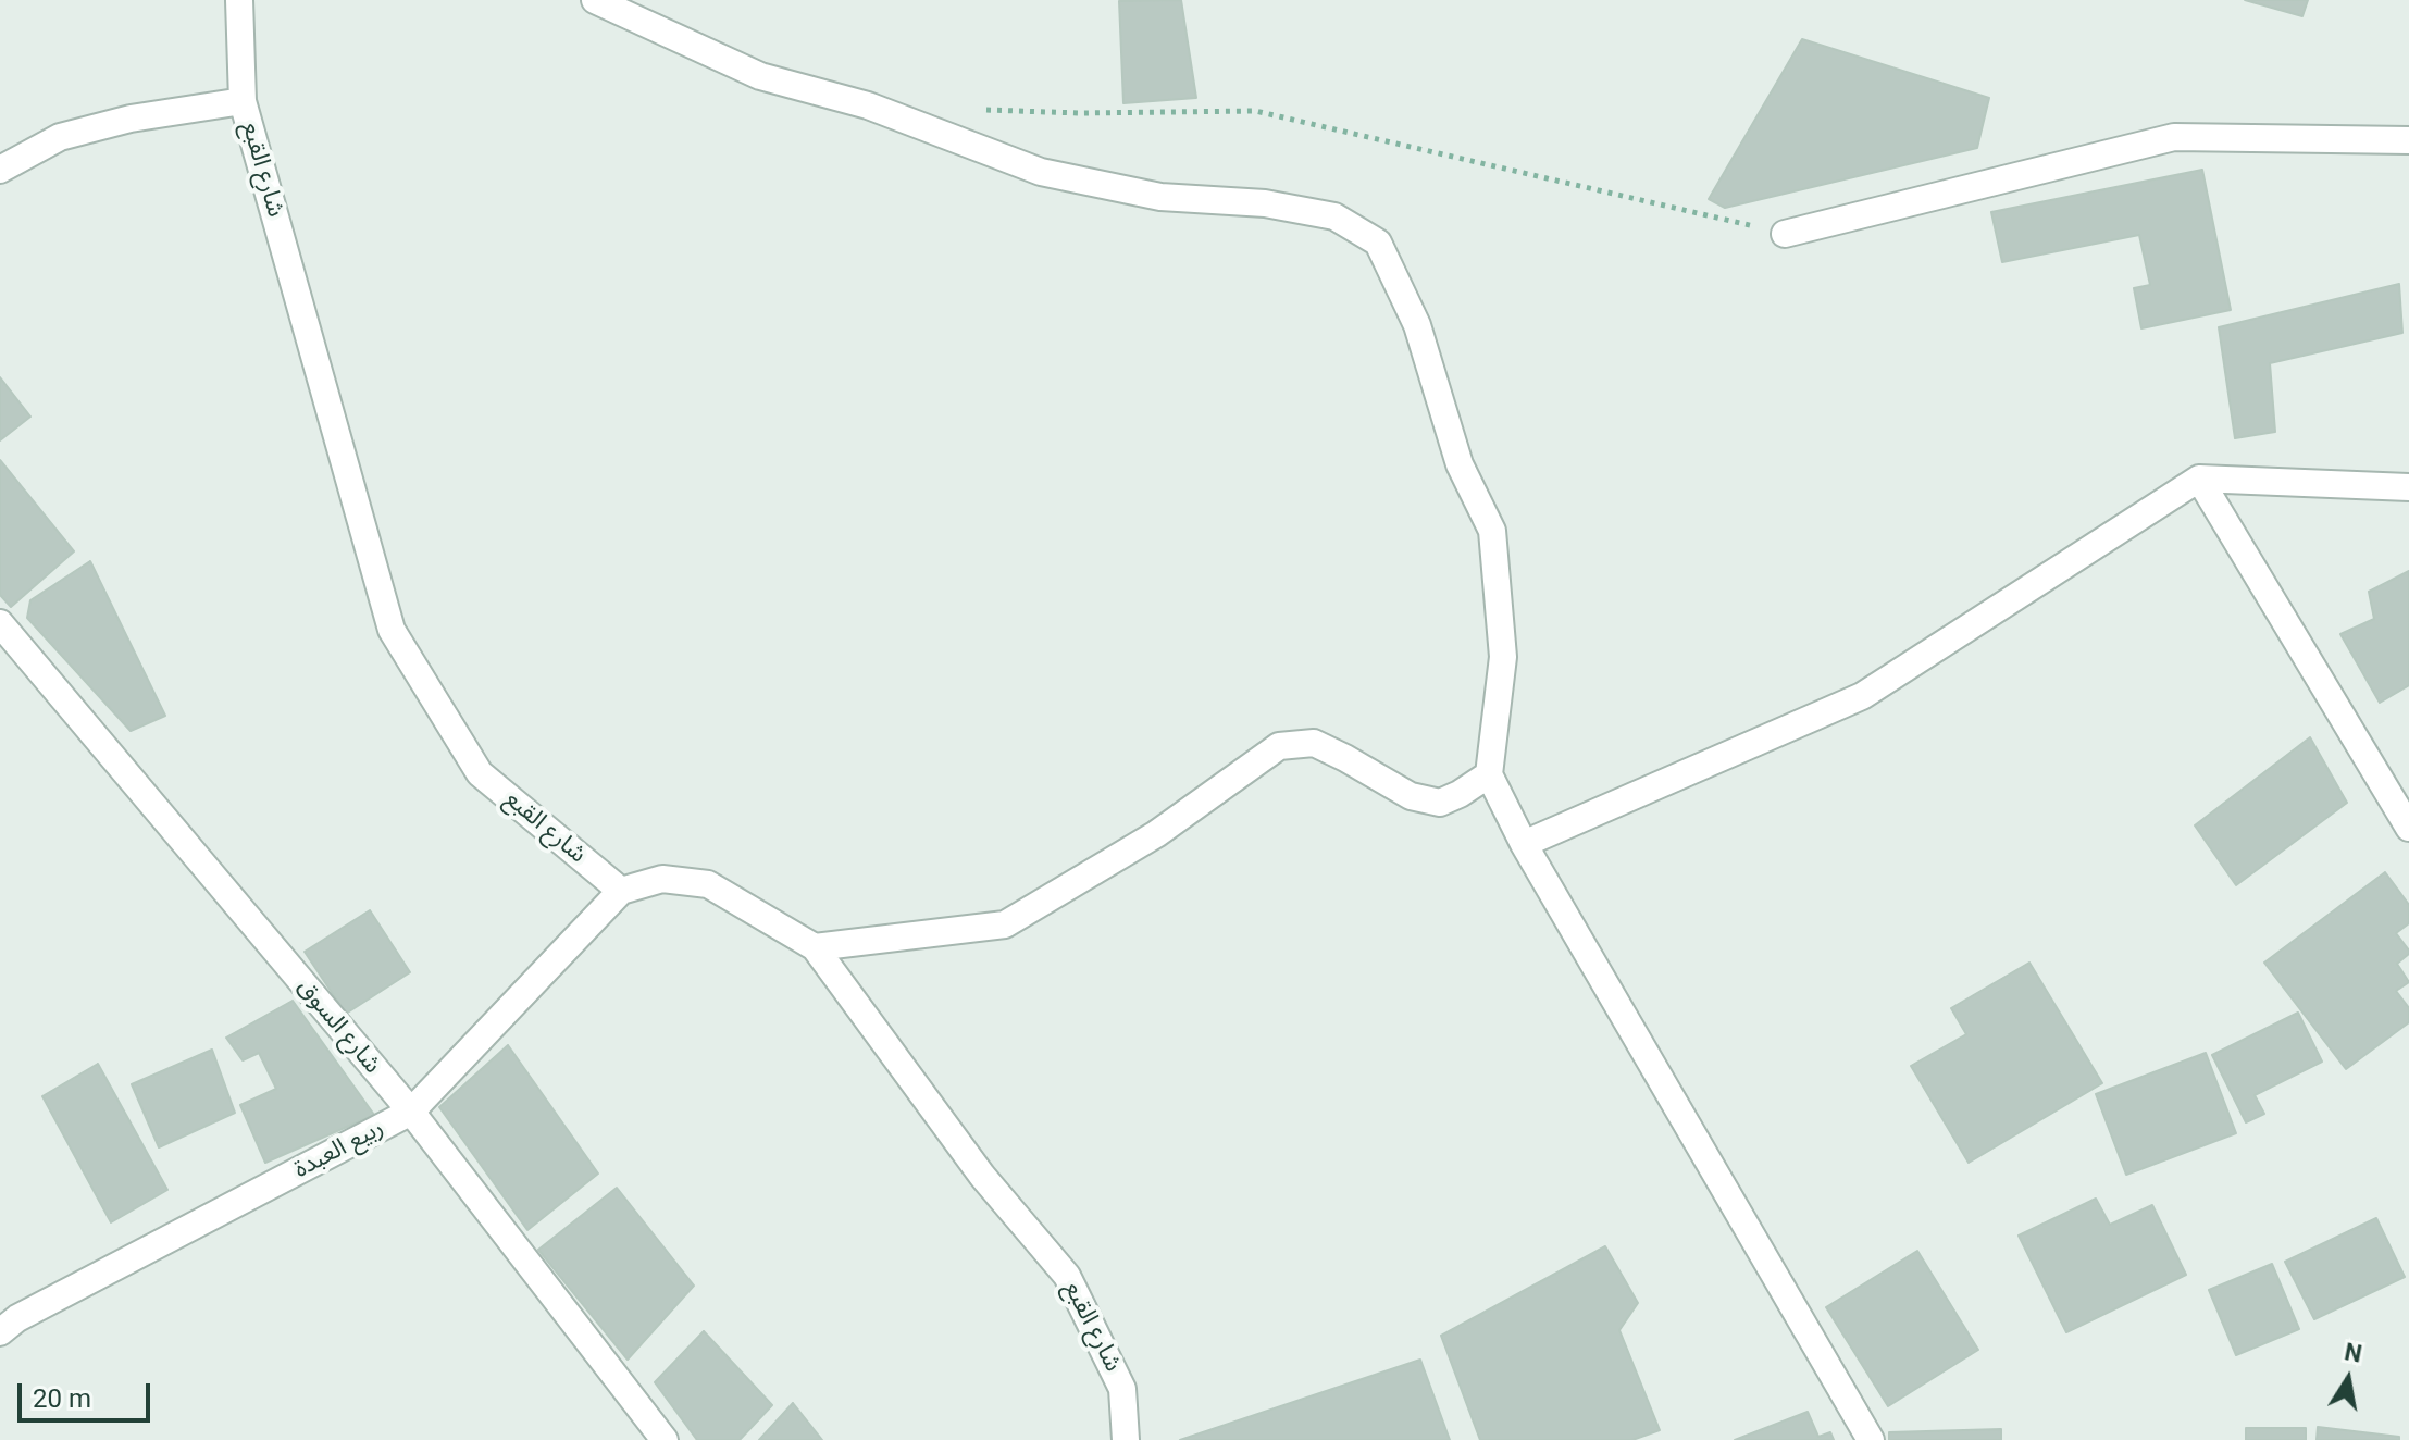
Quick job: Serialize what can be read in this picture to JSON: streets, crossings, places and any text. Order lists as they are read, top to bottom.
{
  "streets": {
    "street": ["شارع القبع", "شارع السوق", "ربيع العبدة"]
  },
  "crossings": [
    ["شارع القبع", "ربيع العبدة"],
    ["شارع السوق", "ربيع العبدة"]
  ],
  "scale_bar": "20 m",
  "north": "top"
}
